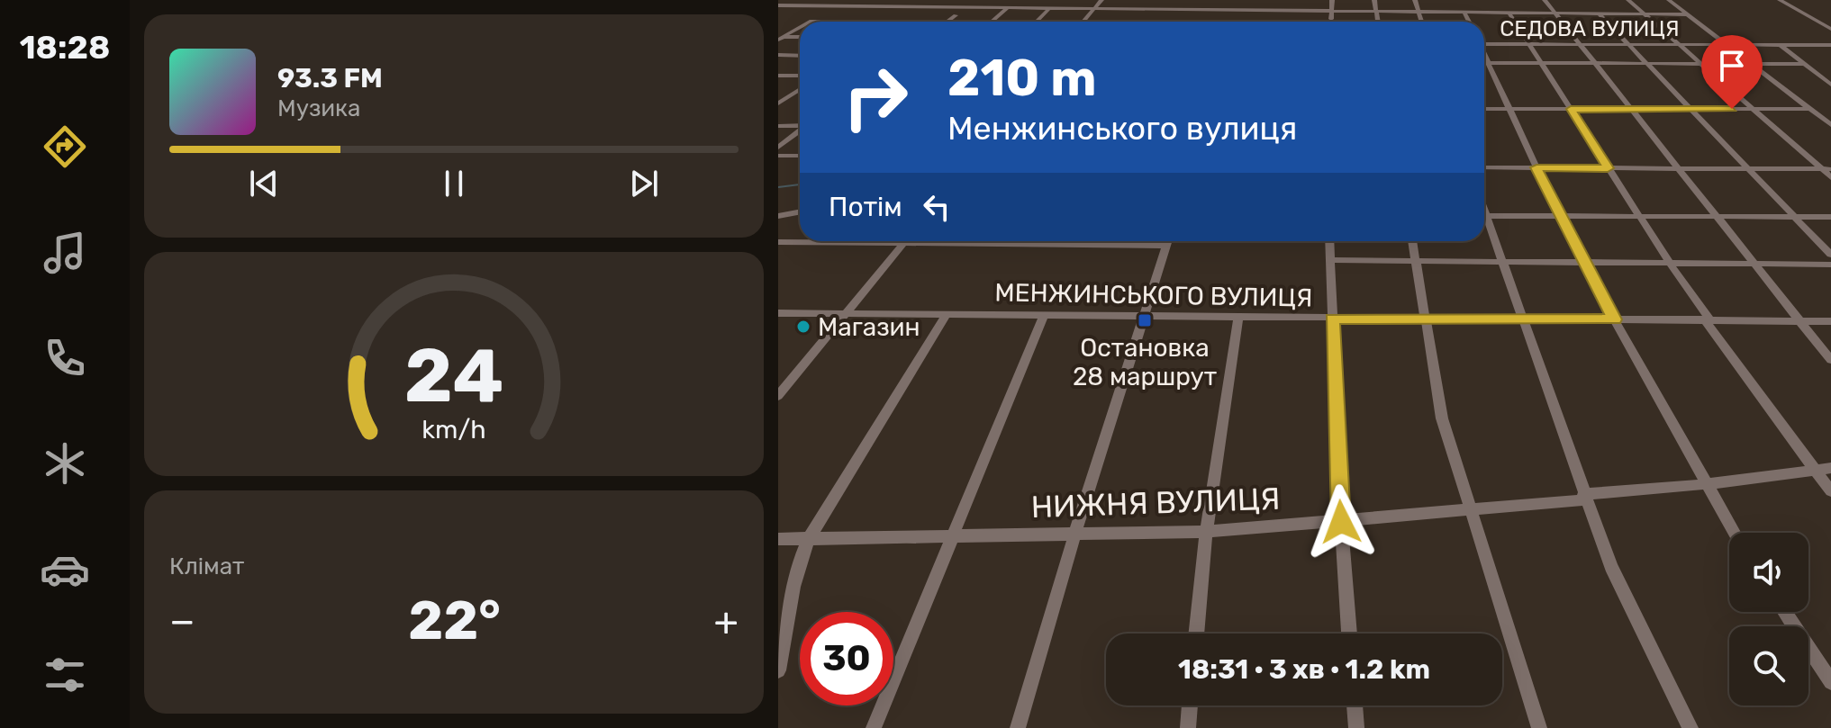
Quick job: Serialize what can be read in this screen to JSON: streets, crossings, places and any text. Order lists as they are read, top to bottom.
{
  "streets": {
    "street": ["СЕДОВА ВУЛИЦЯ", "МЕНЖИНСЬКОГО ВУЛИЦЯ", "НИЖНЯ ВУЛИЦЯ"]
  },
  "places": {
    "transit": ["Остановка 28 маршрут"],
    "other": ["Магазин"]
  },
  "page": {
    "tabs": "18:28",
    "turn": ["210 m", "Менжинського вулиця"],
    "song": ["93.3 FM", "Музика"],
    "then": "Потім",
    "tile": "Клімат",
    "heat": ["−", "22°", "+"],
    "limit": "30",
    "trip": "18:31 · 3 хв · 1.2 km",
    "gauge": ["24", "km/h"]
  }
}
